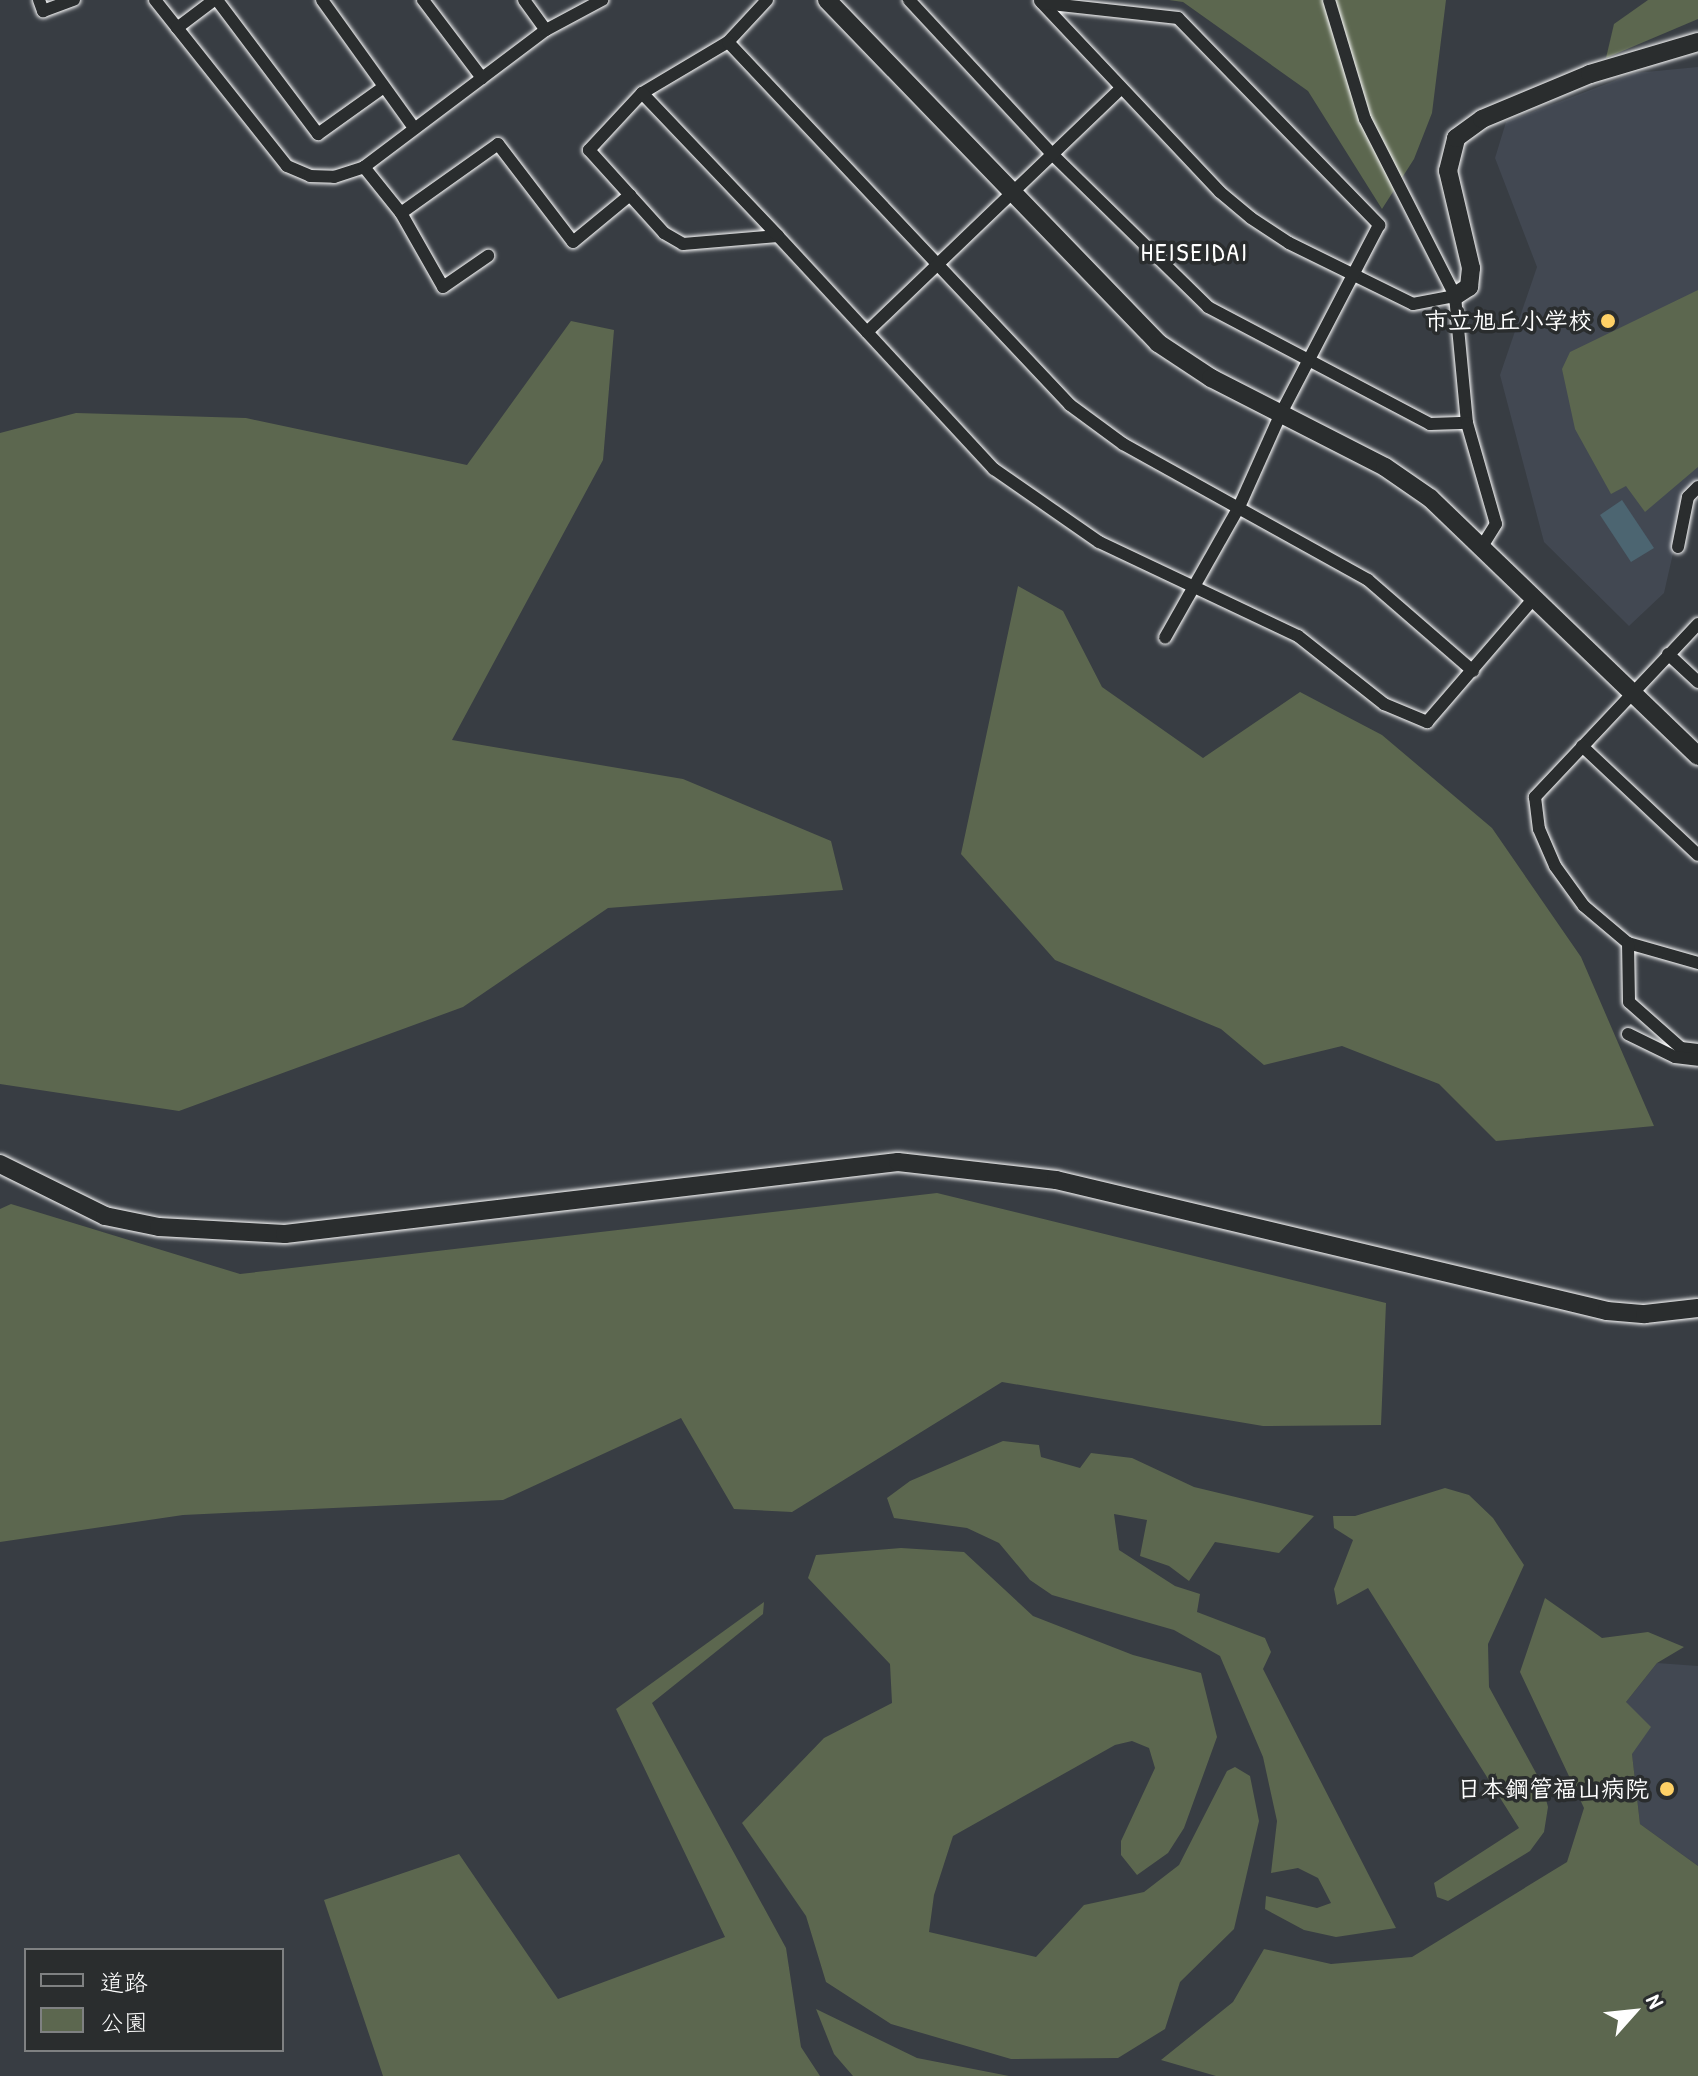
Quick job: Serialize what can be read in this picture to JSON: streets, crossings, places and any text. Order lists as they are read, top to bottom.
{
  "districts": ["HEISEIDAI"],
  "places": ["市立旭丘小学校", "日本鋼管福山病院"],
  "legend": ["道路", "公園"],
  "north": "top right"
}
